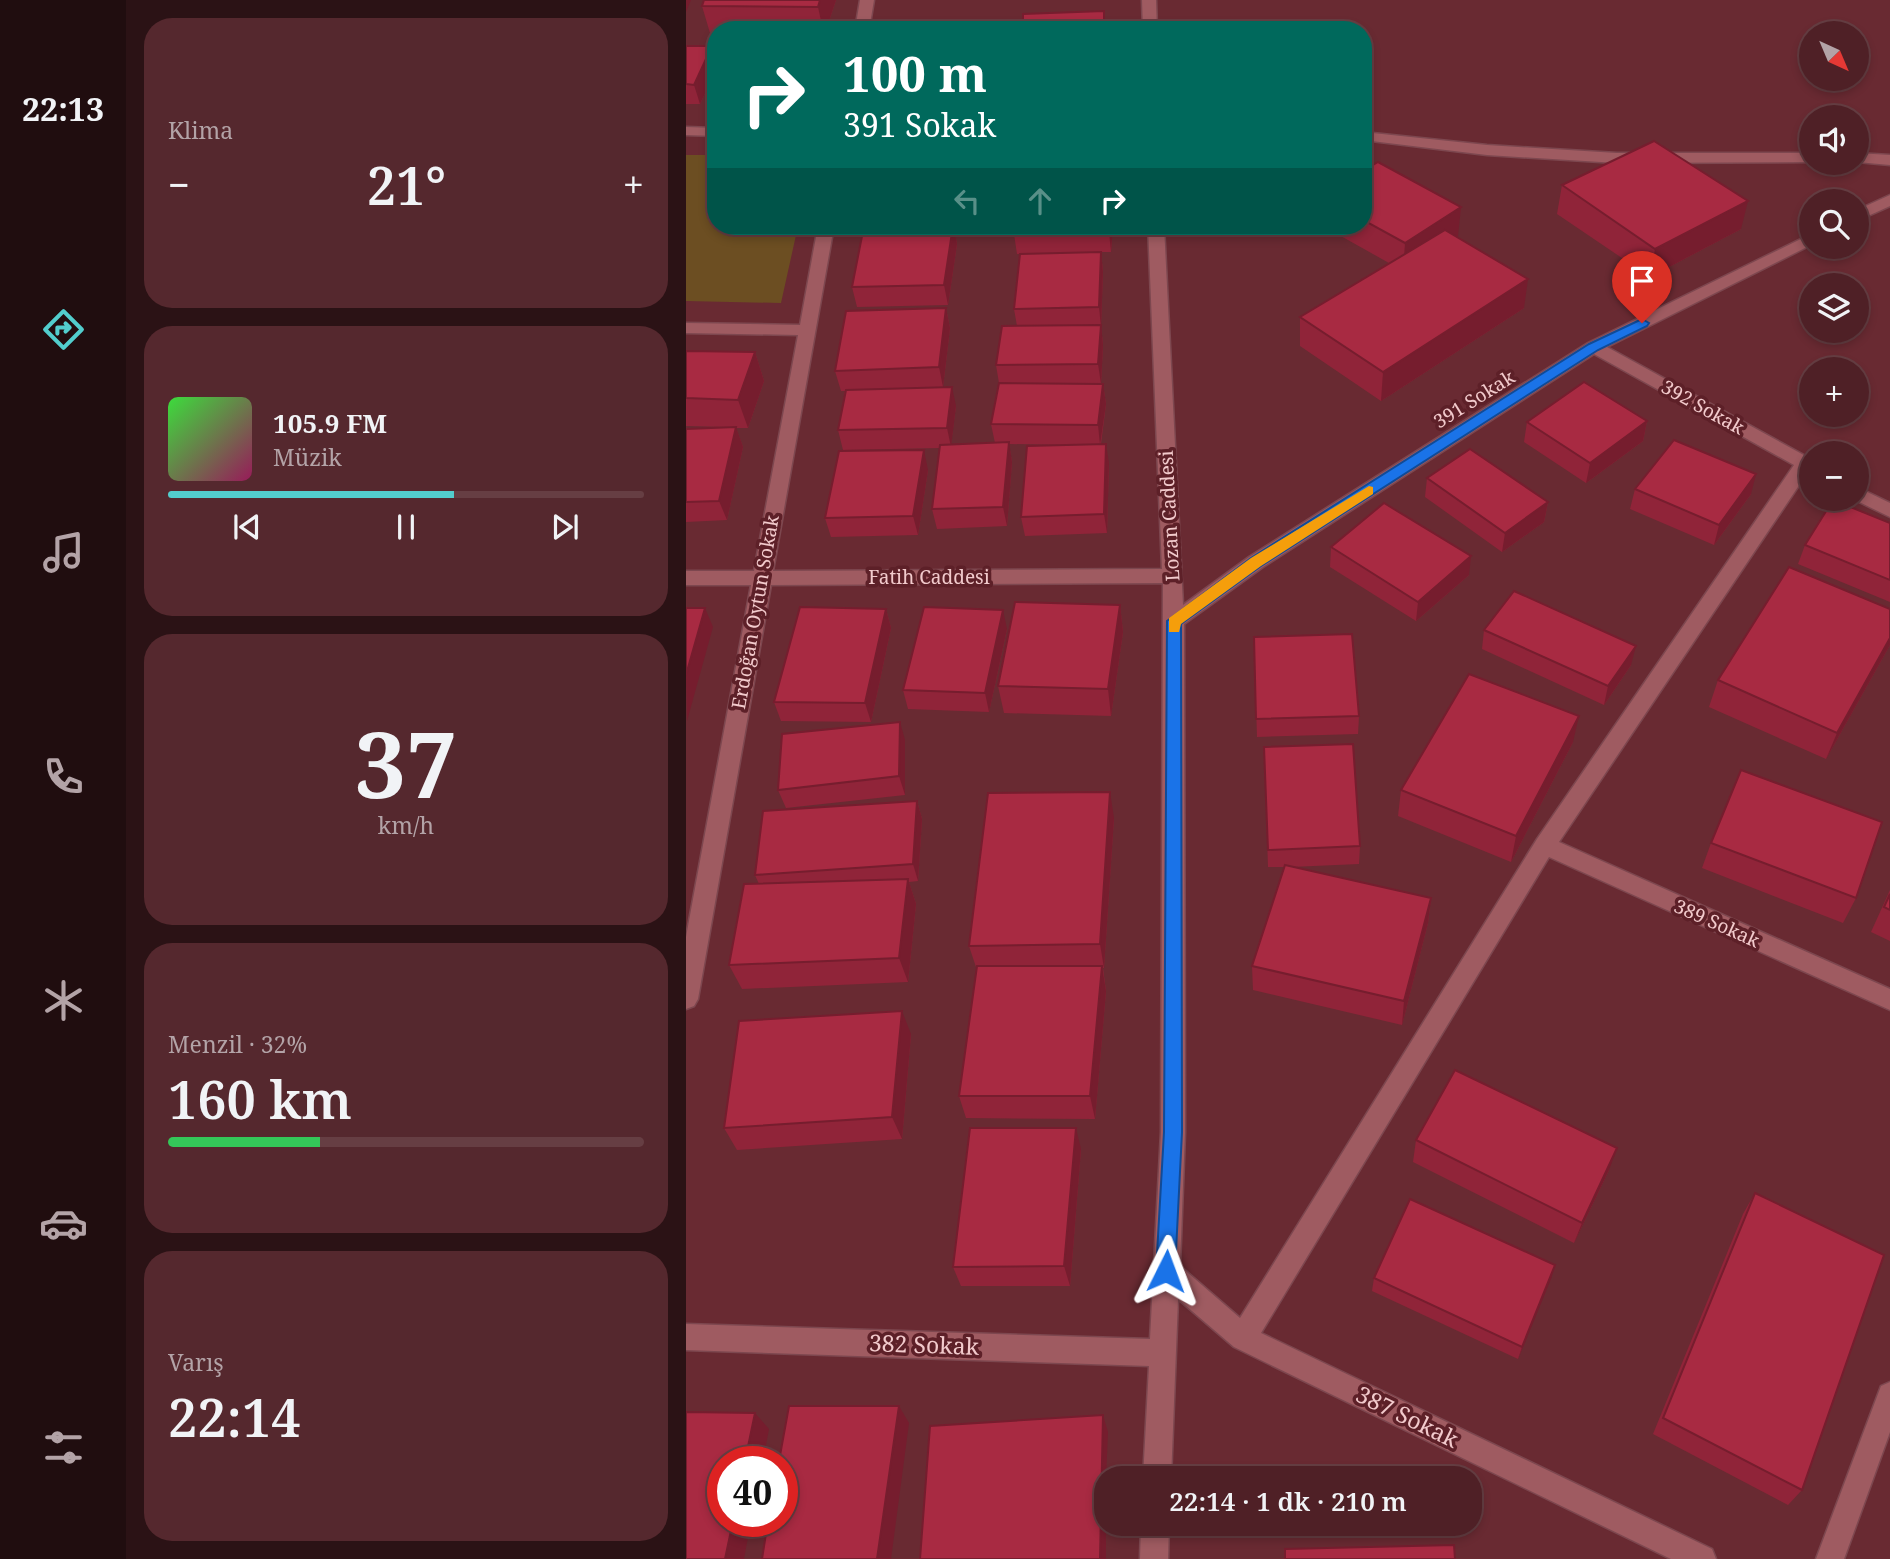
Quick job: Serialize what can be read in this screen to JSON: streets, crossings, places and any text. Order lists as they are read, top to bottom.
{
  "streets": {
    "street": [
      "391 Sokak",
      "392 Sokak",
      "Lozan Caddesi",
      "Fatih Caddesi",
      "Erdoğan Oytun Sokak",
      "389 Sokak",
      "382 Sokak",
      "387 Sokak"
    ]
  },
  "crossings": [
    ["391 Sokak", "392 Sokak"],
    ["391 Sokak", "Lozan Caddesi"],
    ["Lozan Caddesi", "Fatih Caddesi"],
    ["Lozan Caddesi", "382 Sokak"],
    ["Lozan Caddesi", "387 Sokak"],
    ["Fatih Caddesi", "Erdoğan Oytun Sokak"]
  ],
  "north": "bottom right",
  "page": {
    "tabs": "22:13",
    "tile": [
      "Klima",
      ["37", "km/h"],
      ["Menzil · 32%", "160 km"],
      ["Varış", "22:14"]
    ],
    "map_buttons": ["+", "−"],
    "turn": ["100 m", "391 Sokak"],
    "heat": ["−", "21°", "+"],
    "song": ["105.9 FM", "Müzik"],
    "limit": "40",
    "trip": "22:14 · 1 dk · 210 m"
  }
}
